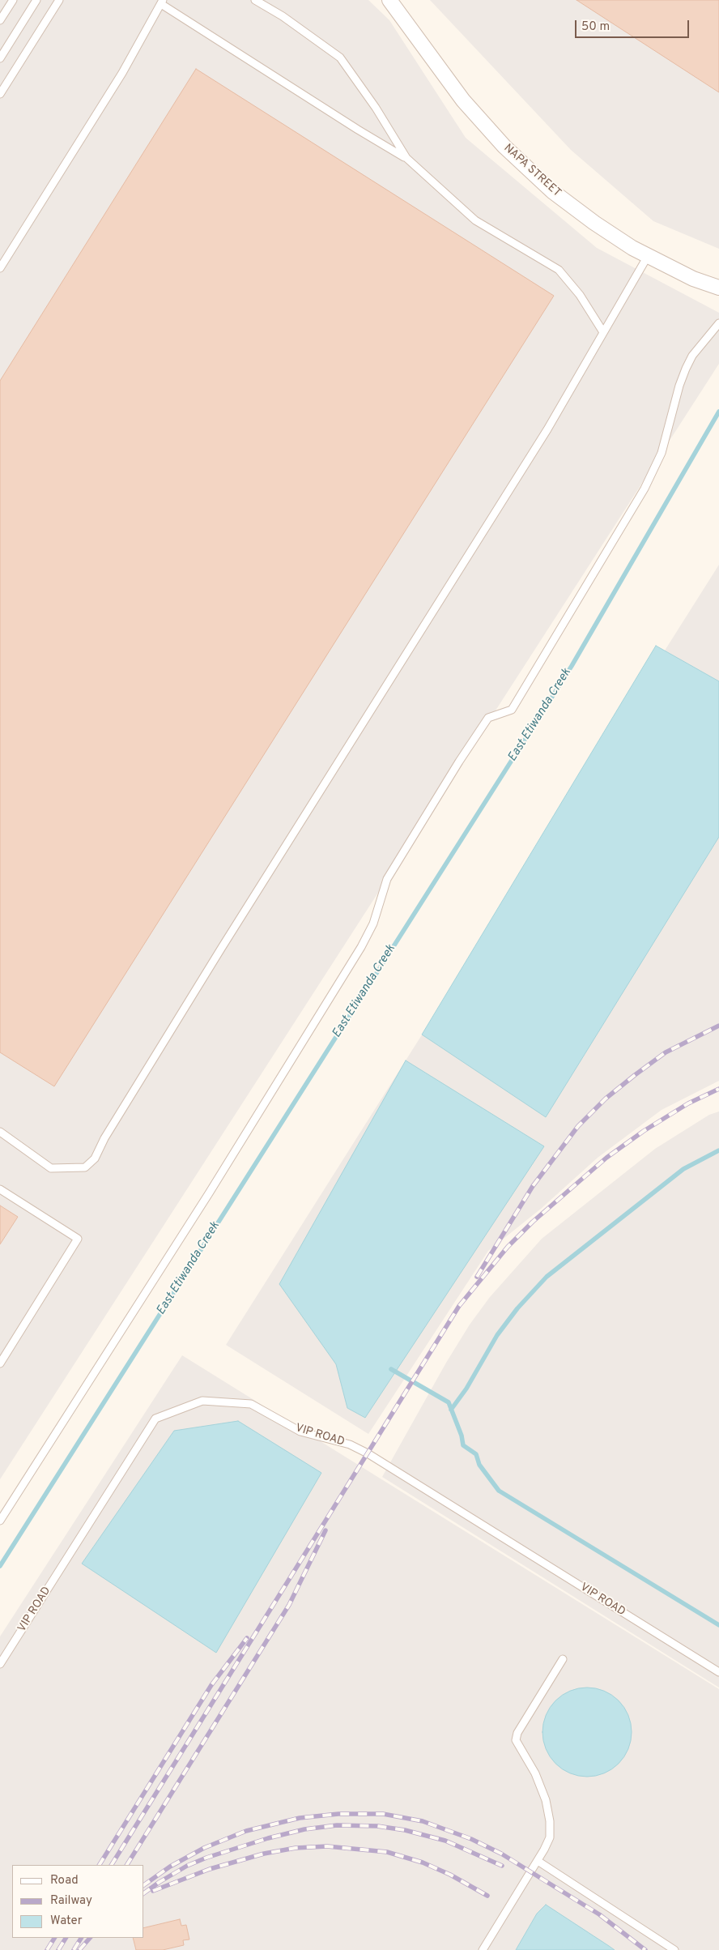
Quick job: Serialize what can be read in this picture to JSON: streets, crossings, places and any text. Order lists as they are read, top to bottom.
{
  "streets": {
    "street": ["NAPA STREET"],
    "lane": ["VIP ROAD"]
  },
  "water": ["East Etiwanda Creek"],
  "legend": ["Road", "Railway", "Water"],
  "scale_bar": "50 m"
}
